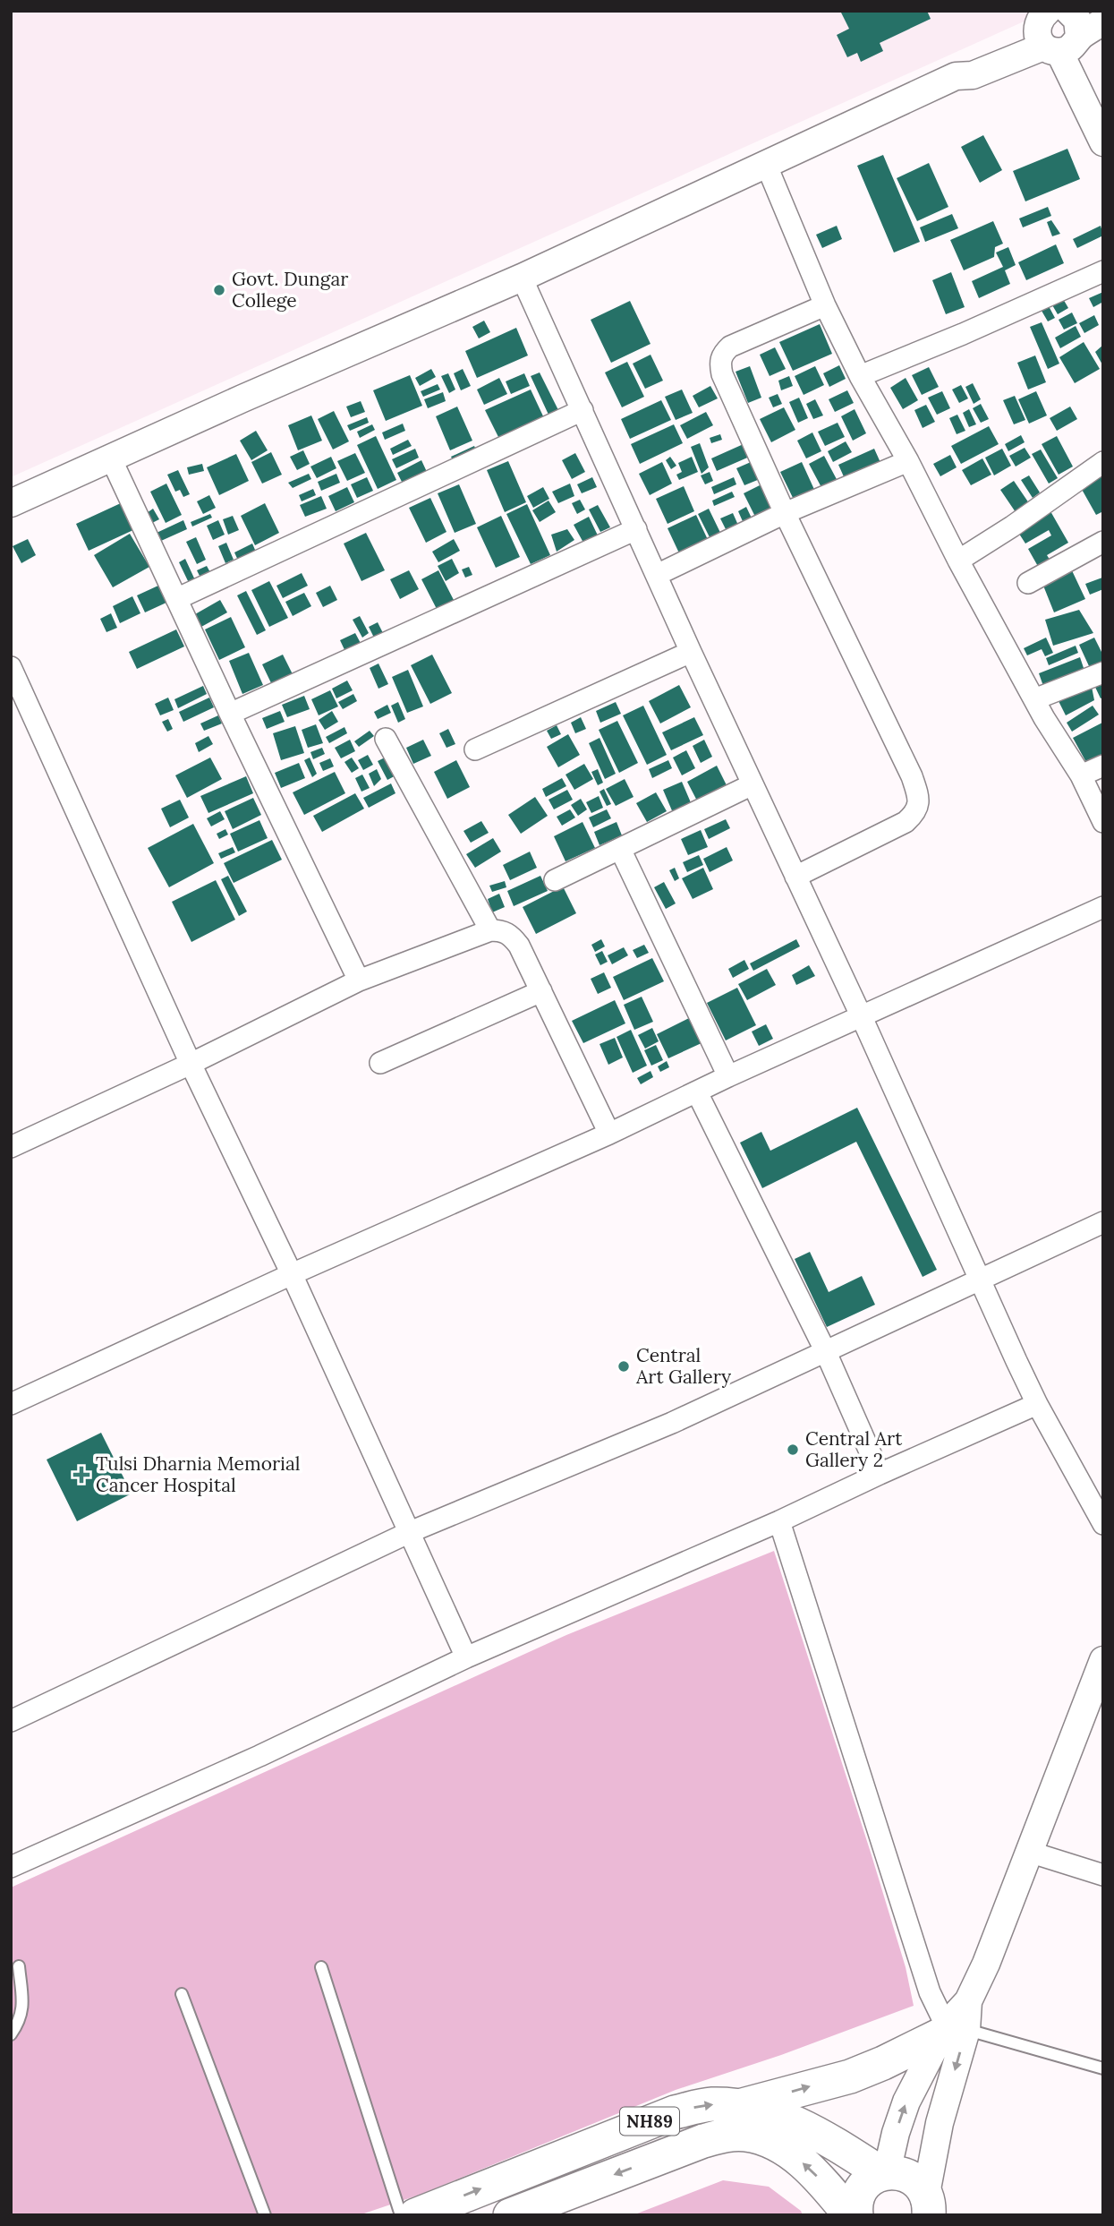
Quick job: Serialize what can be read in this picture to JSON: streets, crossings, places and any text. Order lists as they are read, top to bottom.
{
  "streets": {
    "main road": ["NH89"]
  },
  "places": {
    "other": ["Govt. Dungar College", "Central Art Gallery", "Central Art Gallery 2"],
    "health": ["Tulsi Dharnia Memorial Cancer Hospital"]
  }
}
